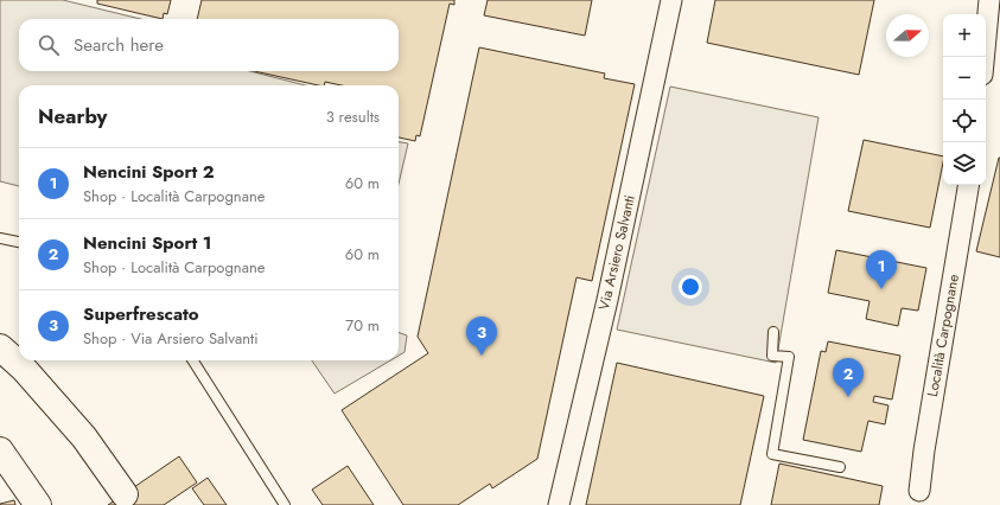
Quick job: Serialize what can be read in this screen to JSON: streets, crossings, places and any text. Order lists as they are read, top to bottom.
{
  "streets": {
    "street": ["Via Arsiero Salvanti", "Località Carpognane"]
  },
  "north": "right",
  "page": {
    "map_buttons": ["+", "−"],
    "search": "Search here",
    "heading": ["Nearby", "3 results"],
    "list": [
      {
        "mark": "1",
        "name": "Nencini Sport 2",
        "note": "Shop · Località Carpognane",
        "value": "60 m"
      },
      {
        "mark": "2",
        "name": "Nencini Sport 1",
        "note": "Shop · Località Carpognane",
        "value": "60 m"
      },
      {
        "mark": "3",
        "name": "Superfrescato",
        "note": "Shop · Via Arsiero Salvanti",
        "value": "70 m"
      }
    ],
    "pins": ["1", "3", "2"]
  }
}
